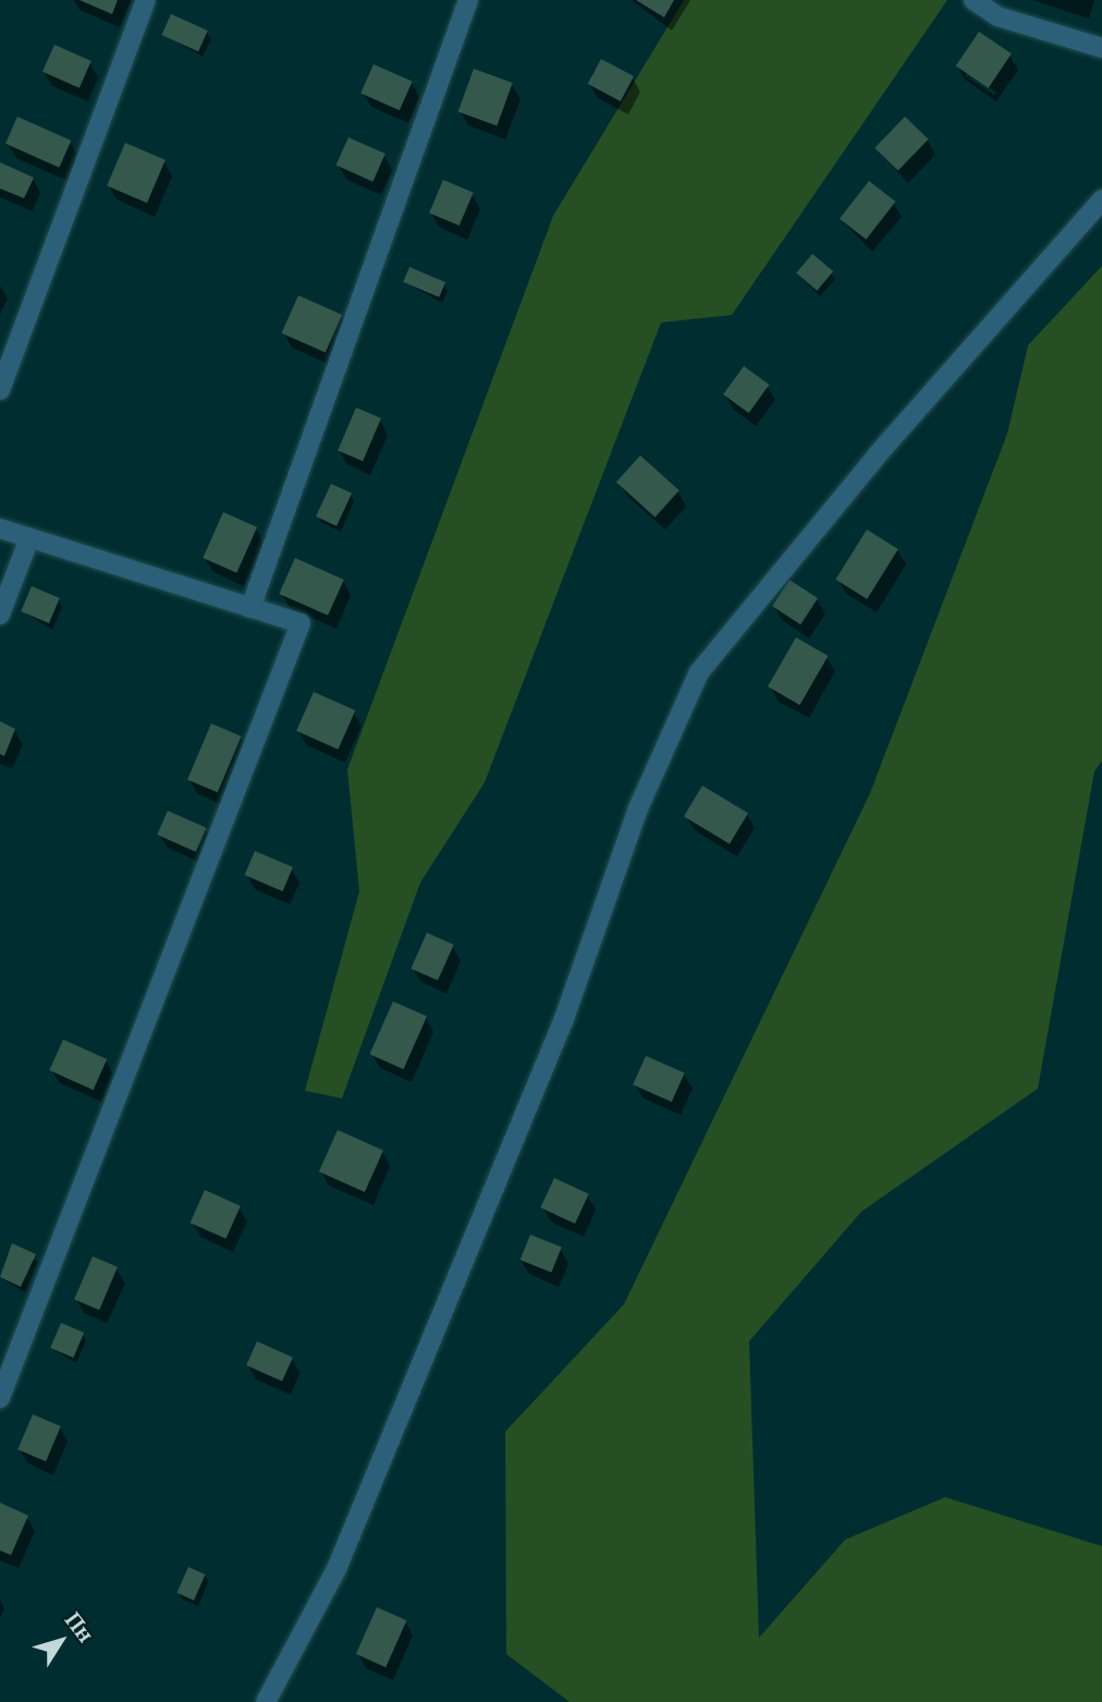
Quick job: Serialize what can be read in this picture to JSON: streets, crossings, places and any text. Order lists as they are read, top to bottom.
{
  "north": "top right"
}
